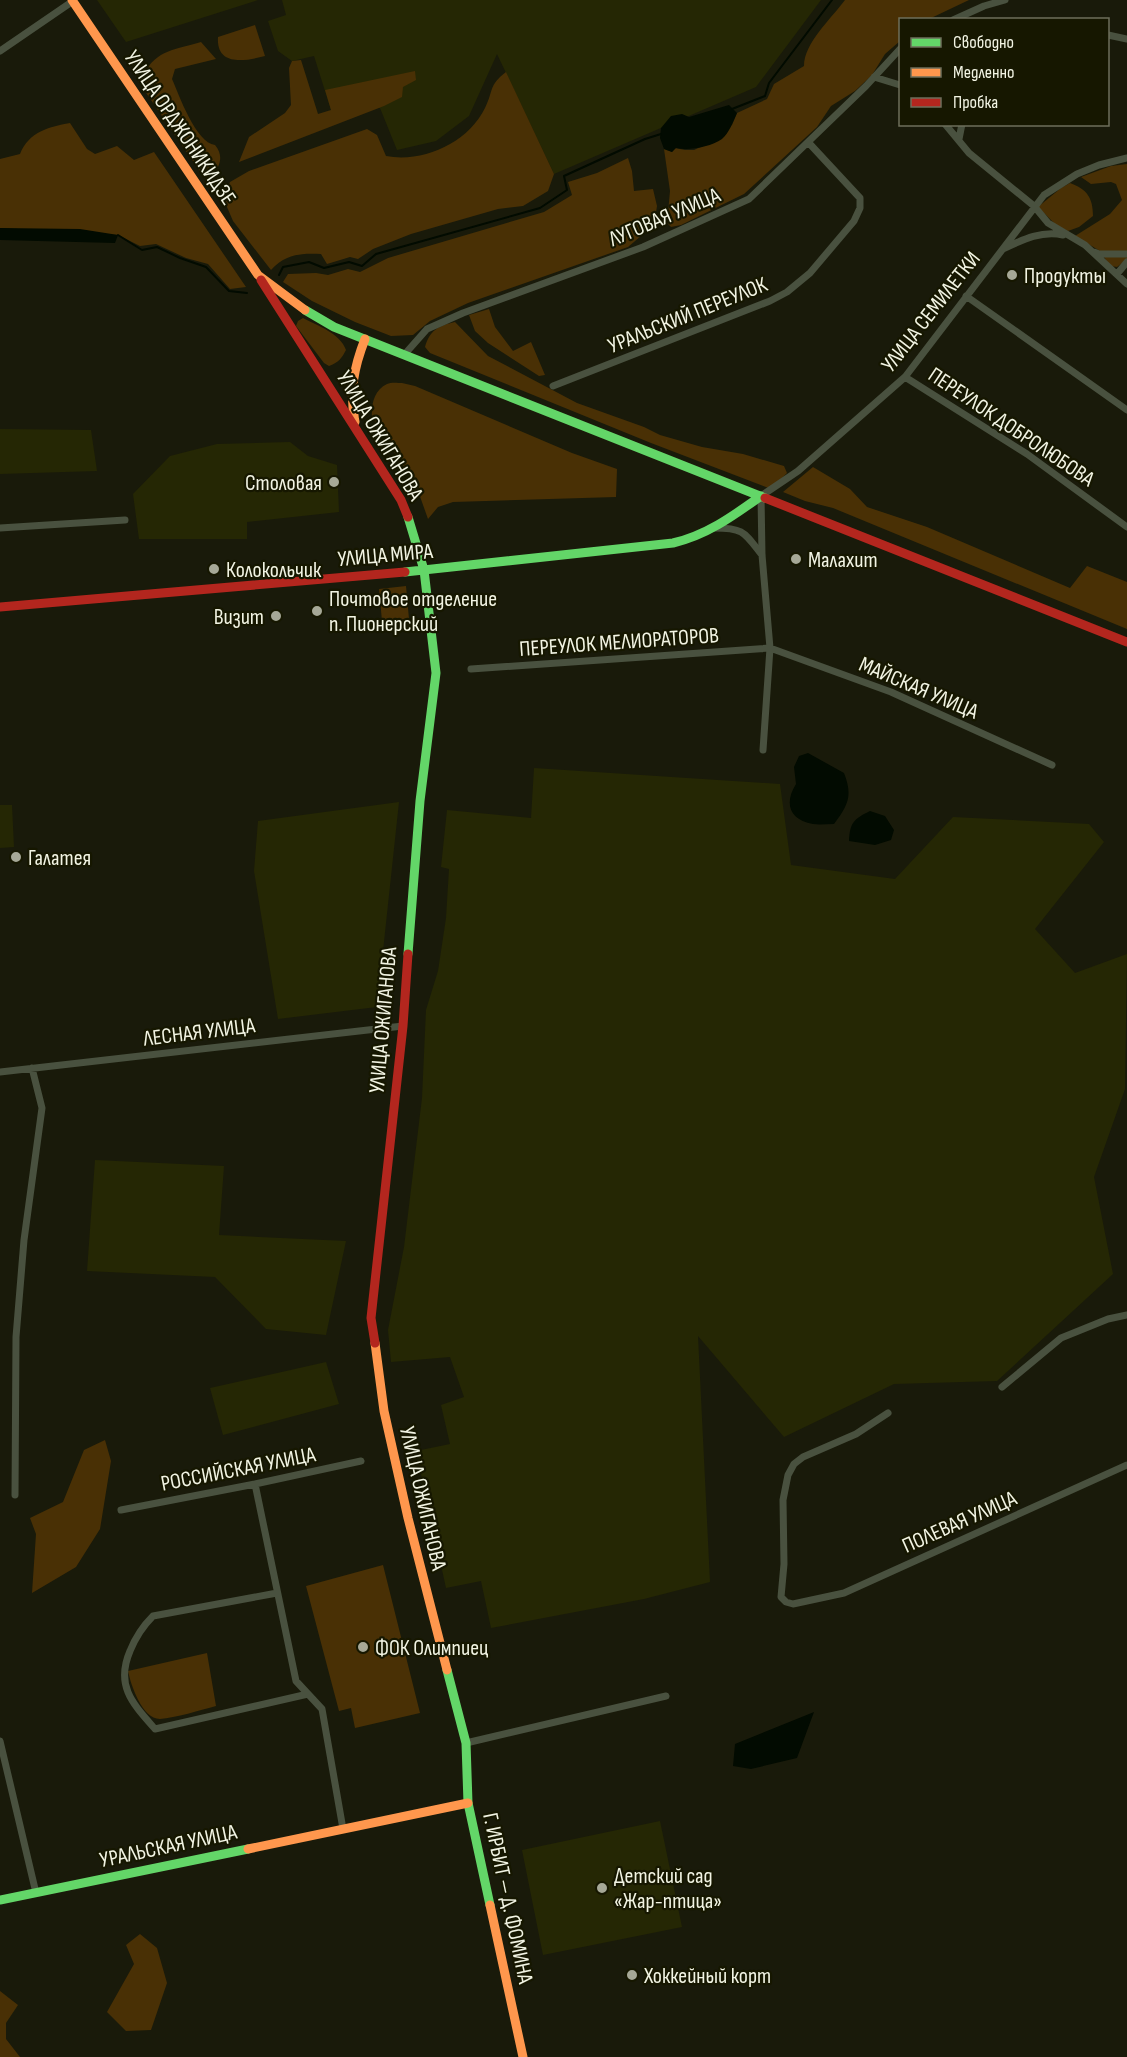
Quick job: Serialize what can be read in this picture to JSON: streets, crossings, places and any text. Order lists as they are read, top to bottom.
{
  "streets": {
    "street": [
      "УЛИЦА ОРДЖОНИКИДЗЕ",
      "ЛУГОВАЯ УЛИЦА",
      "УЛИЦА СЕМИЛЕТКИ",
      "УРАЛЬСКИЙ ПЕРЕУЛОК",
      "ПЕРЕУЛОК ДОБРОЛЮБОВА",
      "УЛИЦА ОЖИГАНОВА",
      "УЛИЦА МИРА",
      "ПЕРЕУЛОК МЕЛИОРАТОРОВ",
      "МАЙСКАЯ УЛИЦА",
      "ЛЕСНАЯ УЛИЦА",
      "РОССИЙСКАЯ УЛИЦА",
      "ПОЛЕВАЯ УЛИЦА",
      "УРАЛЬСКАЯ УЛИЦА",
      "Г. ИРБИТ — Д. ФОМИНА"
    ]
  },
  "crossings": [
    ["УЛИЦА ОРДЖОНИКИДЗЕ", "УЛИЦА ОЖИГАНОВА"],
    ["ЛУГОВАЯ УЛИЦА", "УРАЛЬСКИЙ ПЕРЕУЛОК"],
    ["УЛИЦА СЕМИЛЕТКИ", "ПЕРЕУЛОК ДОБРОЛЮБОВА"],
    ["УЛИЦА СЕМИЛЕТКИ", "УЛИЦА МИРА"],
    ["УЛИЦА ОЖИГАНОВА", "УЛИЦА МИРА"],
    ["УЛИЦА ОЖИГАНОВА", "ЛЕСНАЯ УЛИЦА"],
    ["УЛИЦА ОЖИГАНОВА", "УРАЛЬСКАЯ УЛИЦА"],
    ["УЛИЦА ОЖИГАНОВА", "Г. ИРБИТ — Д. ФОМИНА"],
    ["ПЕРЕУЛОК МЕЛИОРАТОРОВ", "МАЙСКАЯ УЛИЦА"],
    ["УРАЛЬСКАЯ УЛИЦА", "Г. ИРБИТ — Д. ФОМИНА"]
  ],
  "places": [
    "Продукты",
    "Столовая",
    "Малахит",
    "Колокольчик",
    "Почтовое отделение п. Пионерский",
    "Визит",
    "Галатея",
    "ФОК Олимпиец",
    "Детский сад «Жар-птица»",
    "Хоккейный корт"
  ],
  "legend": ["Свободно", "Медленно", "Пробка"]
}
